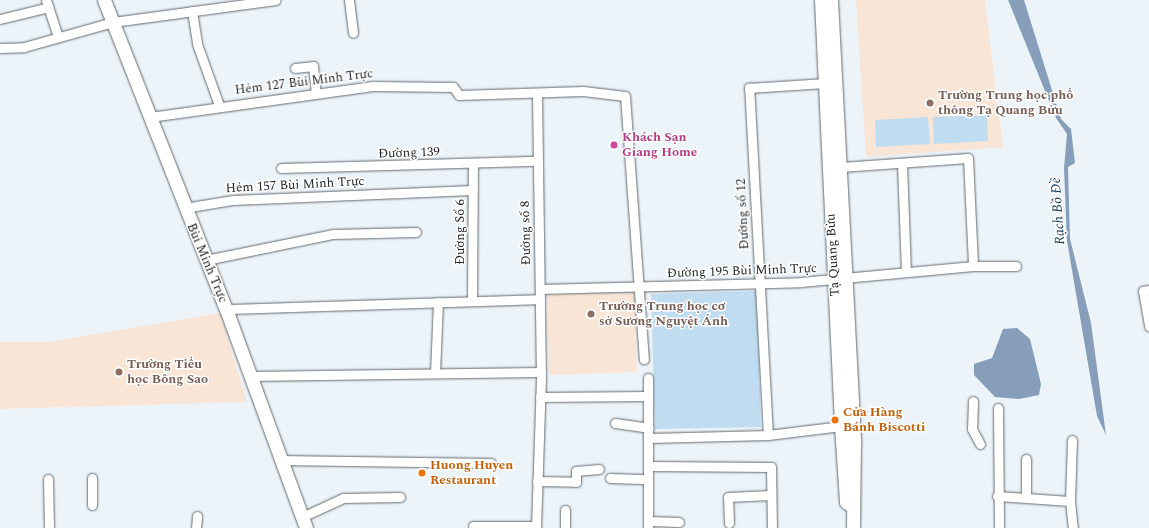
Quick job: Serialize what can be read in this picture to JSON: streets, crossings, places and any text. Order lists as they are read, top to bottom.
{
  "streets": {
    "main road": ["Tạ Quang Bửu", "Bùi Minh Trực"],
    "street": [
      "Hẻm 127 Bùi Minh Trực",
      "Đường 139",
      "Hẻm 157 Bùi Minh Trực",
      "Đường số 12",
      "Đường Số 6",
      "Đường số 8",
      "Đường 195 Bùi Minh Trực"
    ]
  },
  "crossings": [
    ["Hẻm 127 Bùi Minh Trực", "Đường số 8"],
    ["Hẻm 127 Bùi Minh Trực", "Bùi Minh Trực"],
    ["Đường 139", "Đường Số 6"],
    ["Đường 139", "Đường số 8"],
    ["Hẻm 157 Bùi Minh Trực", "Đường Số 6"],
    ["Hẻm 157 Bùi Minh Trực", "Bùi Minh Trực"],
    ["Đường số 12", "Tạ Quang Bửu"],
    ["Đường số 12", "Đường 195 Bùi Minh Trực"],
    ["Đường số 8", "Đường 195 Bùi Minh Trực"],
    ["Tạ Quang Bửu", "Đường 195 Bùi Minh Trực"]
  ],
  "water": ["Rạch Bồ Đề"],
  "places": [
    "Trường Trung học phổ thông Tạ Quang Bửu",
    "Khách Sạn Giang Home",
    "Trường Trung học cơ sở Sương Nguyệt Ánh",
    "Trường Tiểu học Bông Sao",
    "Cửa Hàng Bánh Biscotti",
    "Huong Huyen Restaurant"
  ]
}
